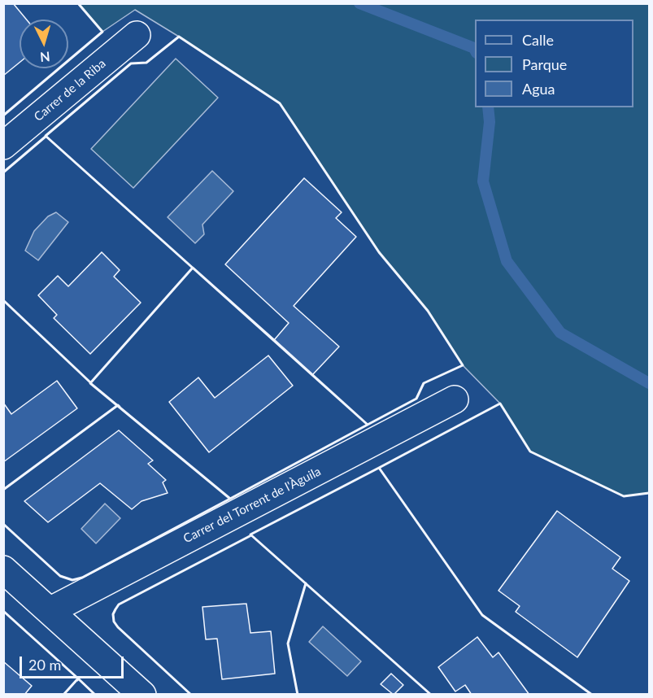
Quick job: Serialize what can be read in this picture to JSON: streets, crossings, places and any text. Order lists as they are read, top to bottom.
{
  "streets": {
    "street": ["Carrer de la Riba", "Carrer del Torrent de l'Àguila"]
  },
  "legend": ["Calle", "Parque", "Agua"],
  "scale_bar": "20 m",
  "north": "bottom"
}
